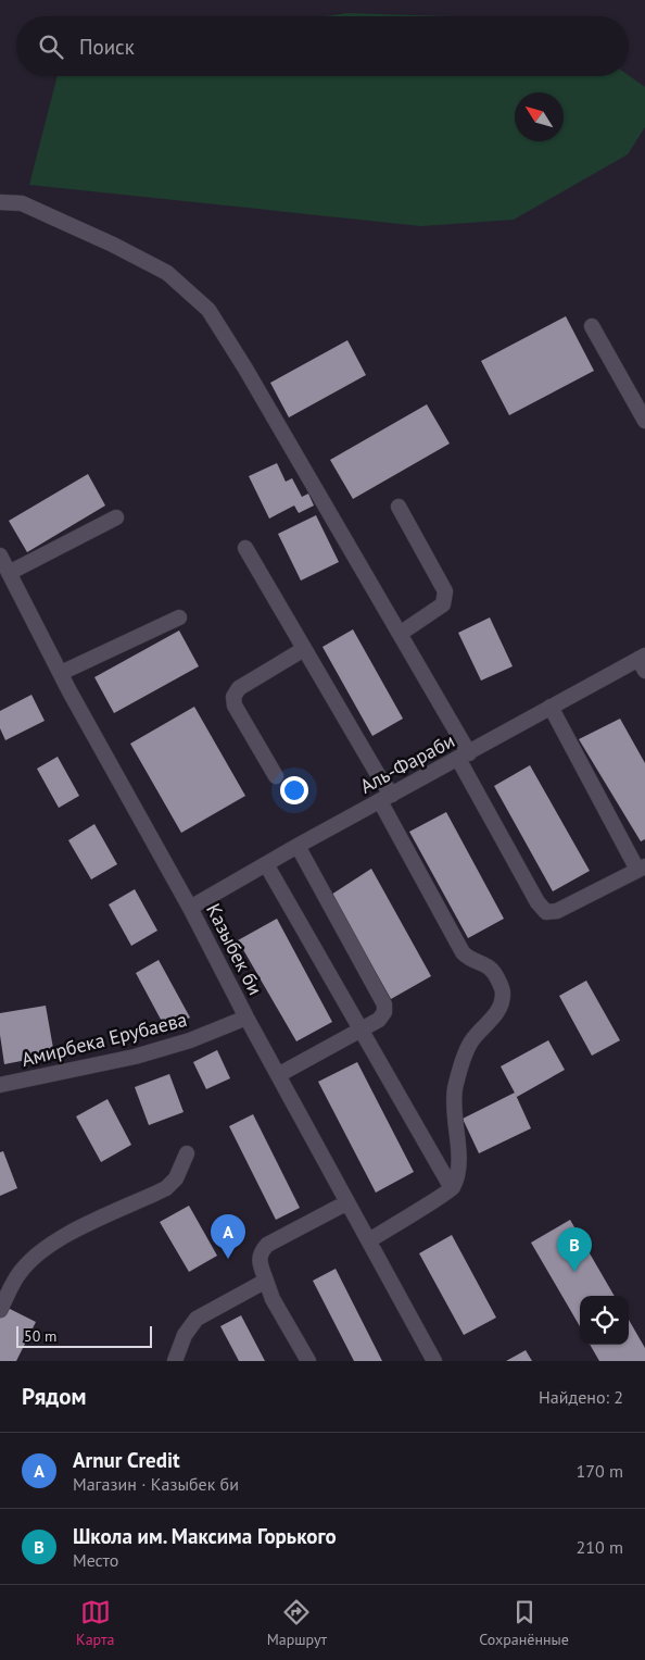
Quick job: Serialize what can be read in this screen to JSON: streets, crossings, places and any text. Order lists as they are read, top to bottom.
{
  "streets": {
    "street": ["Аль-Фараби", "Казыбек би", "Амирбека Ерубаева"]
  },
  "crossings": [
    ["Аль-Фараби", "Казыбек би"],
    ["Казыбек би", "Амирбека Ерубаева"]
  ],
  "scale_bar": "50 m",
  "north": "top left",
  "page": {
    "search": "Поиск",
    "pins": ["A", "B"],
    "scale": "50 m",
    "heading": ["Рядом", "Найдено: 2"],
    "list": [
      {
        "mark": "A",
        "name": "Arnur Credit",
        "note": "Магазин · Казыбек би",
        "value": "170 m"
      },
      {
        "mark": "B",
        "name": "Школа им. Максима Горького",
        "note": "Место",
        "value": "210 m"
      }
    ],
    "nav": ["Карта", "Маршрут", "Сохранённые"]
  }
}
